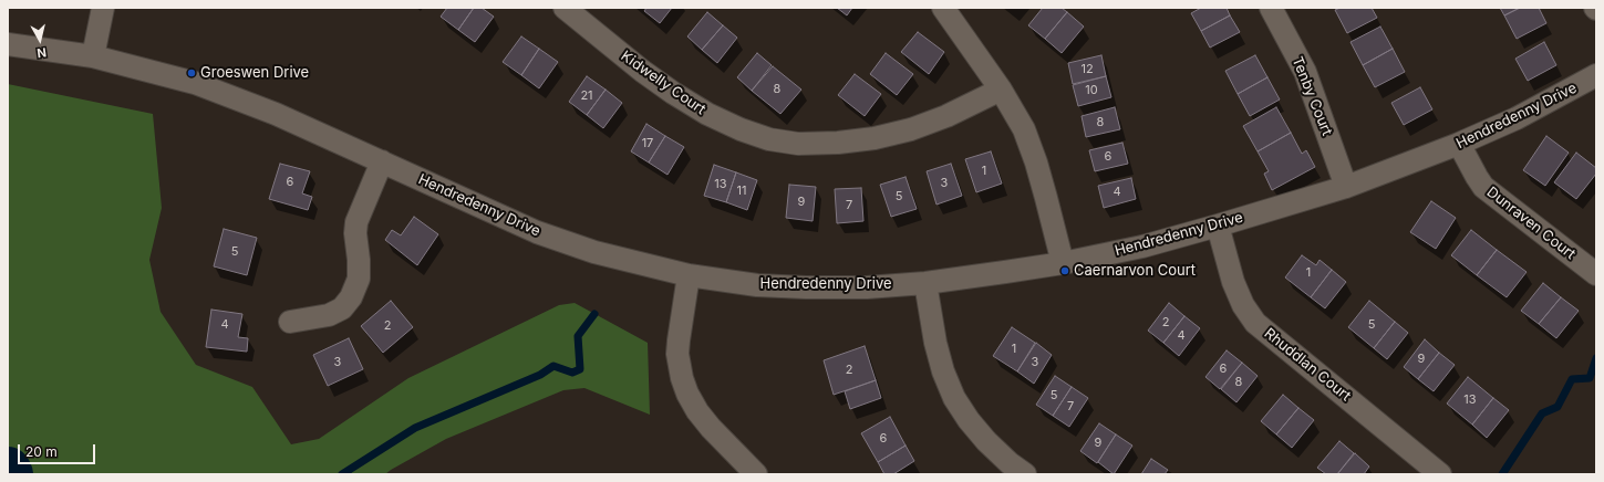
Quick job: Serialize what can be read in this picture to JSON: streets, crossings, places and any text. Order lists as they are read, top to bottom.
{
  "streets": {
    "street": [
      "Kidwelly Court",
      "Tenby Court",
      "Hendredenny Drive",
      "Dunraven Court",
      "Rhuddlan Court"
    ]
  },
  "crossings": [
    ["Tenby Court", "Hendredenny Drive"],
    ["Hendredenny Drive", "Dunraven Court"],
    ["Hendredenny Drive", "Rhuddlan Court"]
  ],
  "places": ["Groeswen Drive", "Caernarvon Court"],
  "house_numbers": [
    "12",
    "8",
    "10",
    "21",
    "8",
    "17",
    "6",
    "1",
    "6",
    "3",
    "13",
    "11",
    "4",
    "5",
    "9",
    "7",
    "5",
    "1",
    "2",
    "4",
    "5",
    "2",
    "4",
    "1",
    "9",
    "3",
    "3",
    "6",
    "2",
    "8",
    "5",
    "13",
    "7",
    "6",
    "9"
  ],
  "scale_bar": "20 m",
  "north": "bottom"
}
